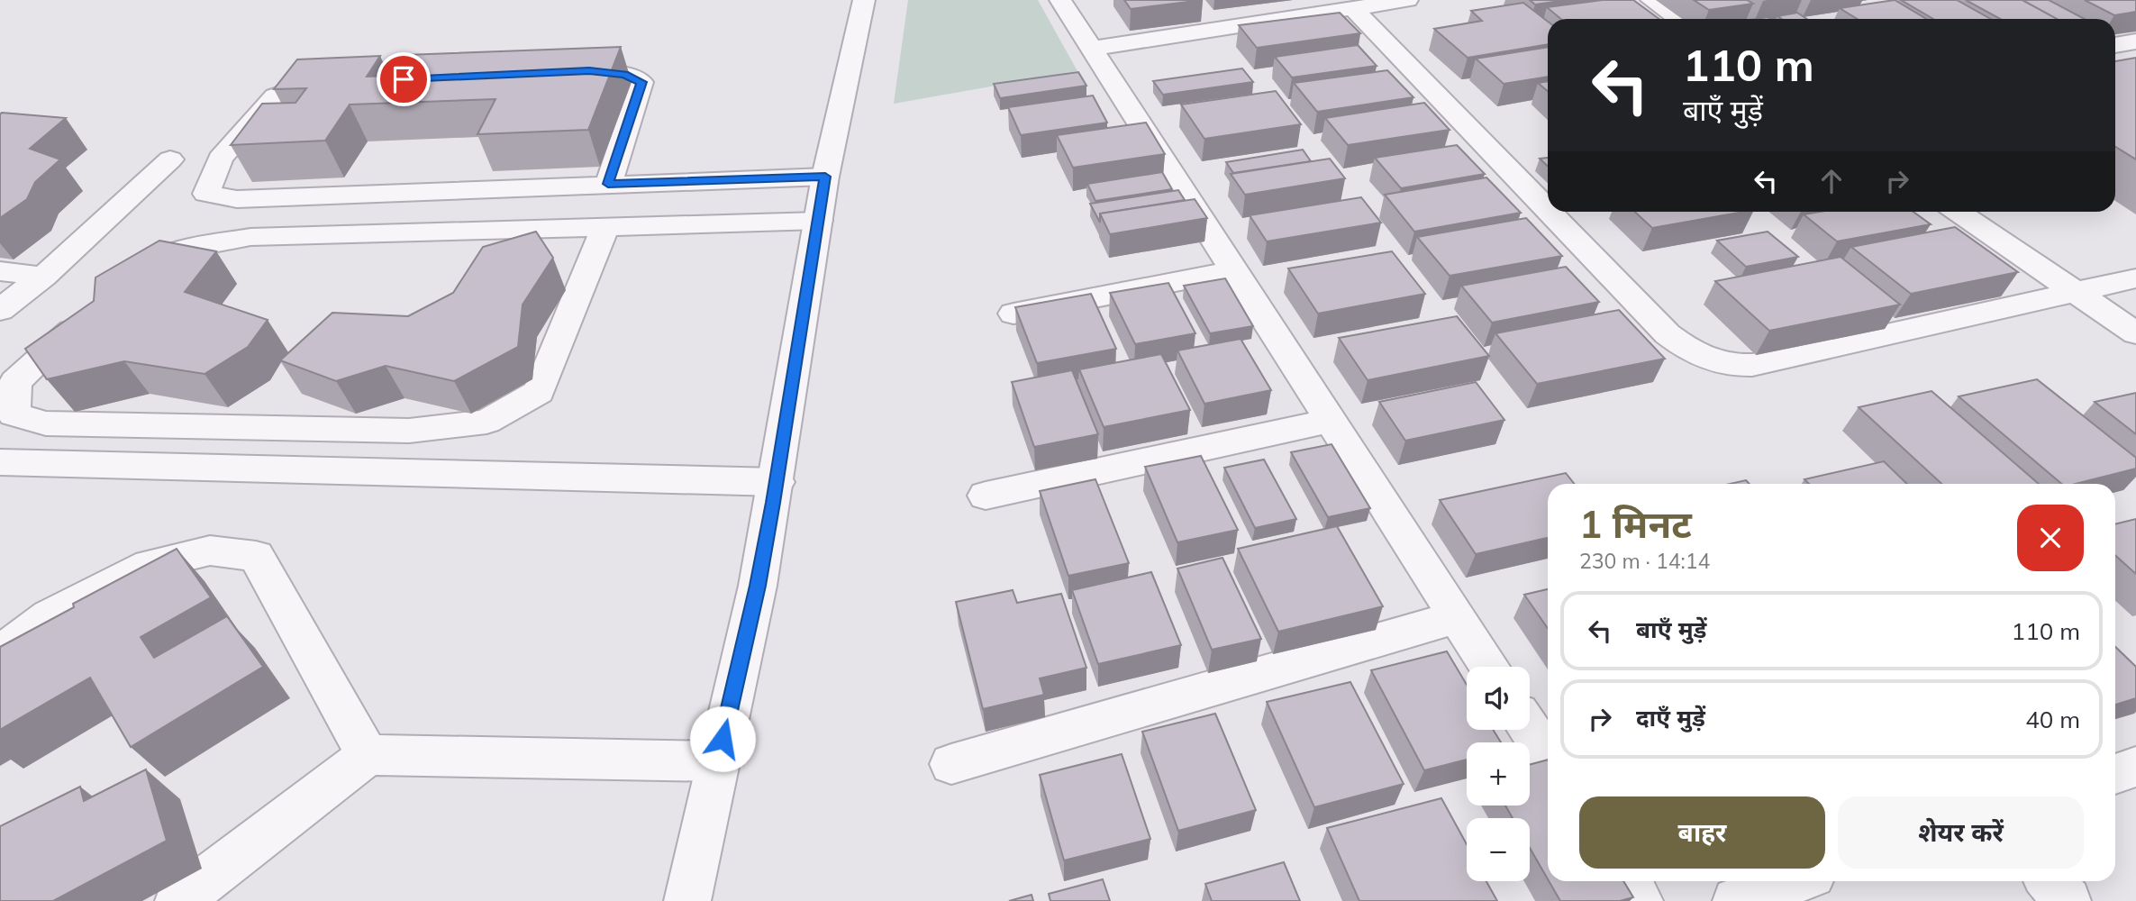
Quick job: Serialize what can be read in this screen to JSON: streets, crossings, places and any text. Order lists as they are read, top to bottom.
{
  "page": {
    "turn": ["110 m", "बाएँ मुड़ें"],
    "heading": ["1 मिनट", "230 m · 14:14"],
    "list": [
      {
        "name": "बाएँ मुड़ें",
        "value": "110 m"
      },
      {
        "name": "दाएँ मुड़ें",
        "value": "40 m"
      }
    ],
    "map_buttons": ["+", "−"],
    "buttons": ["बाहर", "शेयर करें"]
  }
}
